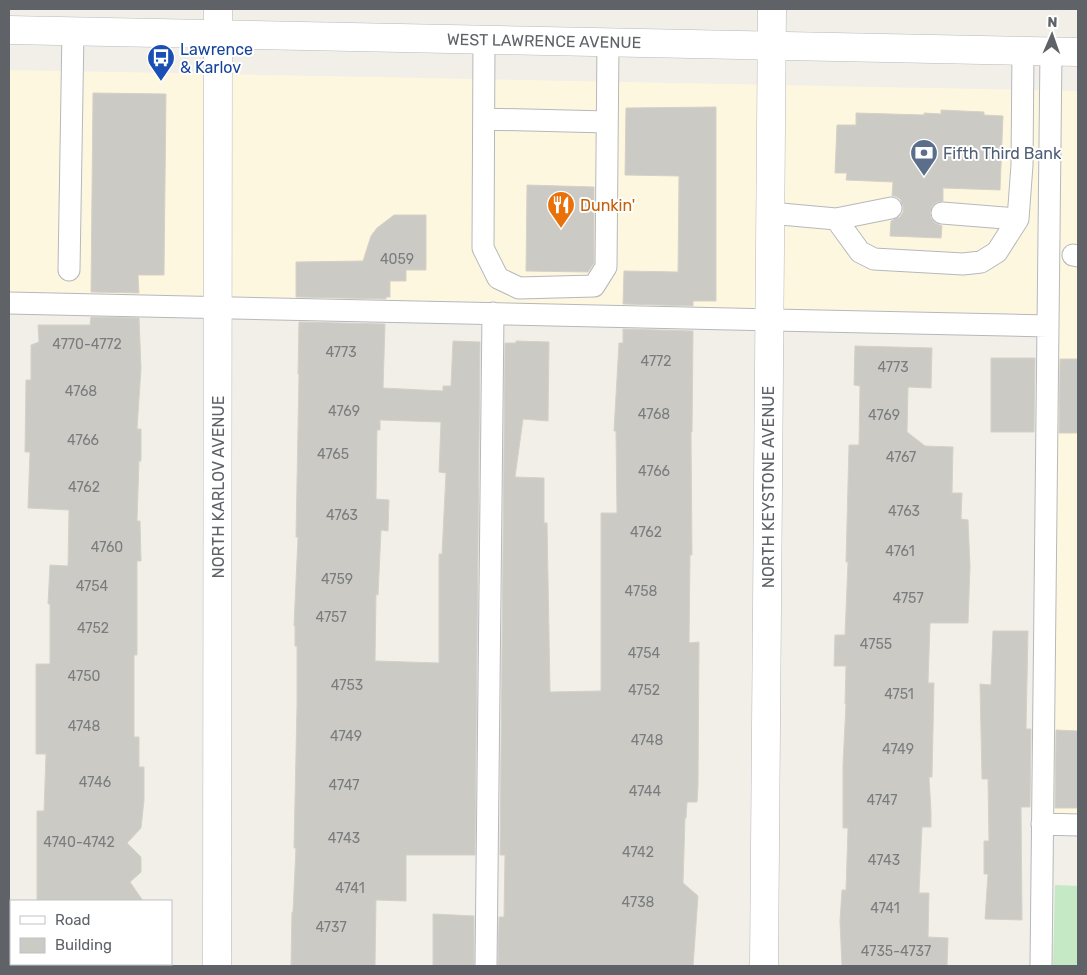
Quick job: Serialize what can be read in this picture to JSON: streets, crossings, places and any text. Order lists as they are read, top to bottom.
{
  "streets": {
    "street": ["WEST LAWRENCE AVENUE", "NORTH KARLOV AVENUE", "NORTH KEYSTONE AVENUE"]
  },
  "crossings": [
    ["WEST LAWRENCE AVENUE", "NORTH KARLOV AVENUE"],
    ["WEST LAWRENCE AVENUE", "NORTH KEYSTONE AVENUE"]
  ],
  "places": {
    "bus stop": ["Lawrence & Karlov"],
    "bank": ["Fifth Third Bank"],
    "restaurant": ["Dunkin'"]
  },
  "house_numbers": [
    "4059",
    "4770-4772",
    "4773",
    "4772",
    "4773",
    "4768",
    "4769",
    "4768",
    "4769",
    "4766",
    "4765",
    "4767",
    "4766",
    "4762",
    "4763",
    "4763",
    "4762",
    "4760",
    "4761",
    "4759",
    "4754",
    "4758",
    "4757",
    "4757",
    "4752",
    "4755",
    "4754",
    "4750",
    "4753",
    "4752",
    "4751",
    "4748",
    "4749",
    "4748",
    "4749",
    "4746",
    "4747",
    "4744",
    "4747",
    "4743",
    "4740-4742",
    "4742",
    "4743",
    "4741",
    "4738",
    "4741",
    "4737",
    "4735-4737"
  ],
  "legend": ["Road", "Building"],
  "north": "top"
}
